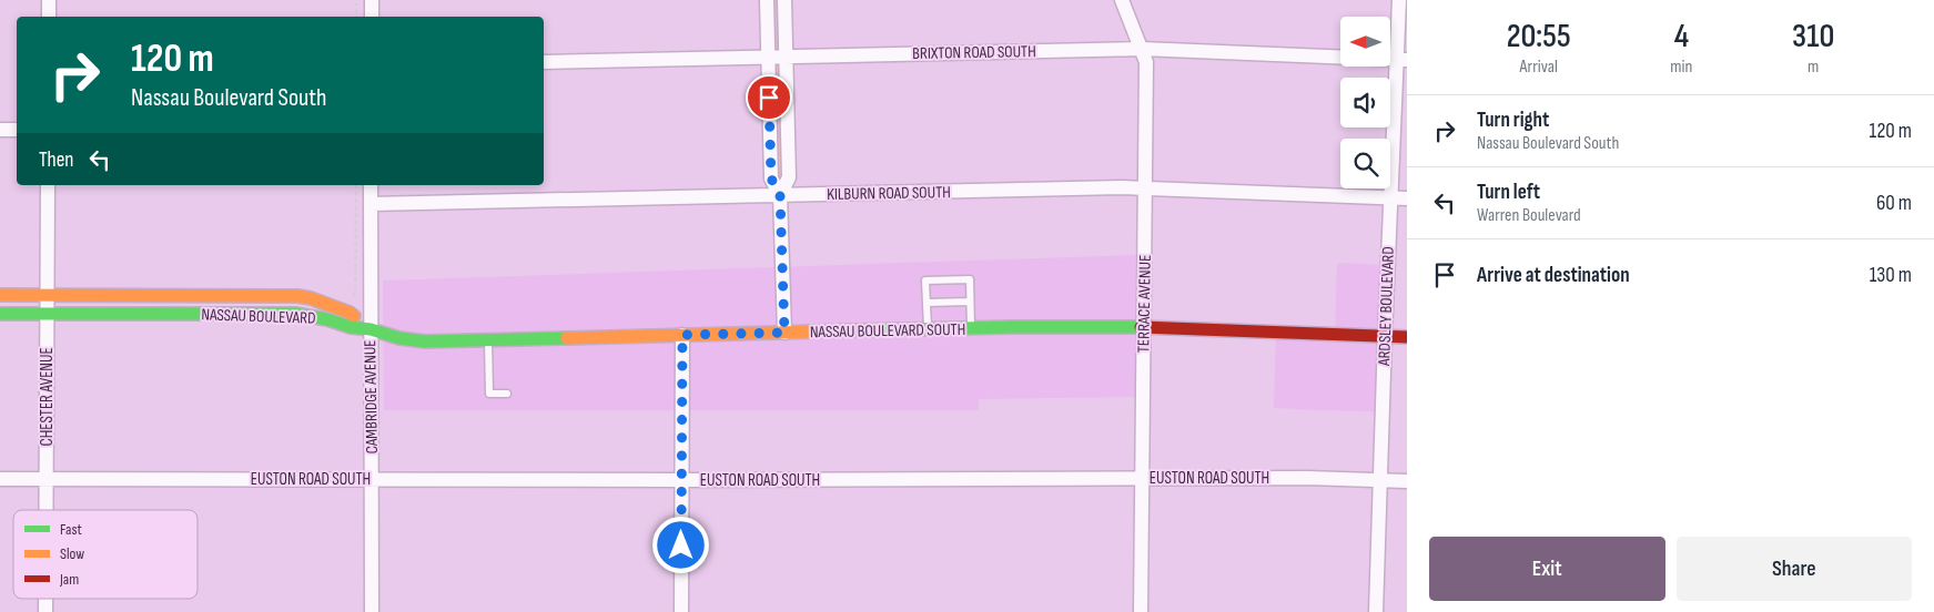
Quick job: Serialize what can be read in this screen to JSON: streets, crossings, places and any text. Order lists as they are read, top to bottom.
{
  "streets": {
    "main road": ["NASSAU BOULEVARD", "NASSAU BOULEVARD SOUTH"],
    "street": [
      "BRIXTON ROAD SOUTH",
      "KILBURN ROAD SOUTH",
      "TERRACE AVENUE",
      "ARDSLEY BOULEVARD",
      "CHESTER AVENUE",
      "CAMBRIDGE AVENUE",
      "EUSTON ROAD SOUTH"
    ]
  },
  "crossings": [
    ["BRIXTON ROAD SOUTH", "TERRACE AVENUE"],
    ["BRIXTON ROAD SOUTH", "ARDSLEY BOULEVARD"],
    ["KILBURN ROAD SOUTH", "TERRACE AVENUE"],
    ["KILBURN ROAD SOUTH", "ARDSLEY BOULEVARD"],
    ["KILBURN ROAD SOUTH", "CAMBRIDGE AVENUE"],
    ["TERRACE AVENUE", "NASSAU BOULEVARD SOUTH"],
    ["TERRACE AVENUE", "EUSTON ROAD SOUTH"],
    ["ARDSLEY BOULEVARD", "NASSAU BOULEVARD SOUTH"],
    ["ARDSLEY BOULEVARD", "EUSTON ROAD SOUTH"],
    ["NASSAU BOULEVARD", "NASSAU BOULEVARD SOUTH"],
    ["NASSAU BOULEVARD", "CHESTER AVENUE"],
    ["NASSAU BOULEVARD", "CAMBRIDGE AVENUE"],
    ["NASSAU BOULEVARD SOUTH", "CAMBRIDGE AVENUE"],
    ["CHESTER AVENUE", "EUSTON ROAD SOUTH"],
    ["CAMBRIDGE AVENUE", "EUSTON ROAD SOUTH"]
  ],
  "legend": ["Fast", "Slow", "Jam"],
  "north": "left",
  "page": {
    "eta": [
      "20:55",
      "Arrival",
      "4",
      "min",
      "310",
      "m"
    ],
    "turn": ["120 m", "Nassau Boulevard South"],
    "list": [
      {
        "name": "Turn right",
        "note": "Nassau Boulevard South",
        "value": "120 m"
      },
      {
        "name": "Turn left",
        "note": "Warren Boulevard",
        "value": "60 m"
      },
      {
        "name": "Arrive at destination",
        "value": "130 m"
      }
    ],
    "then": "Then",
    "buttons": ["Exit", "Share"]
  }
}
